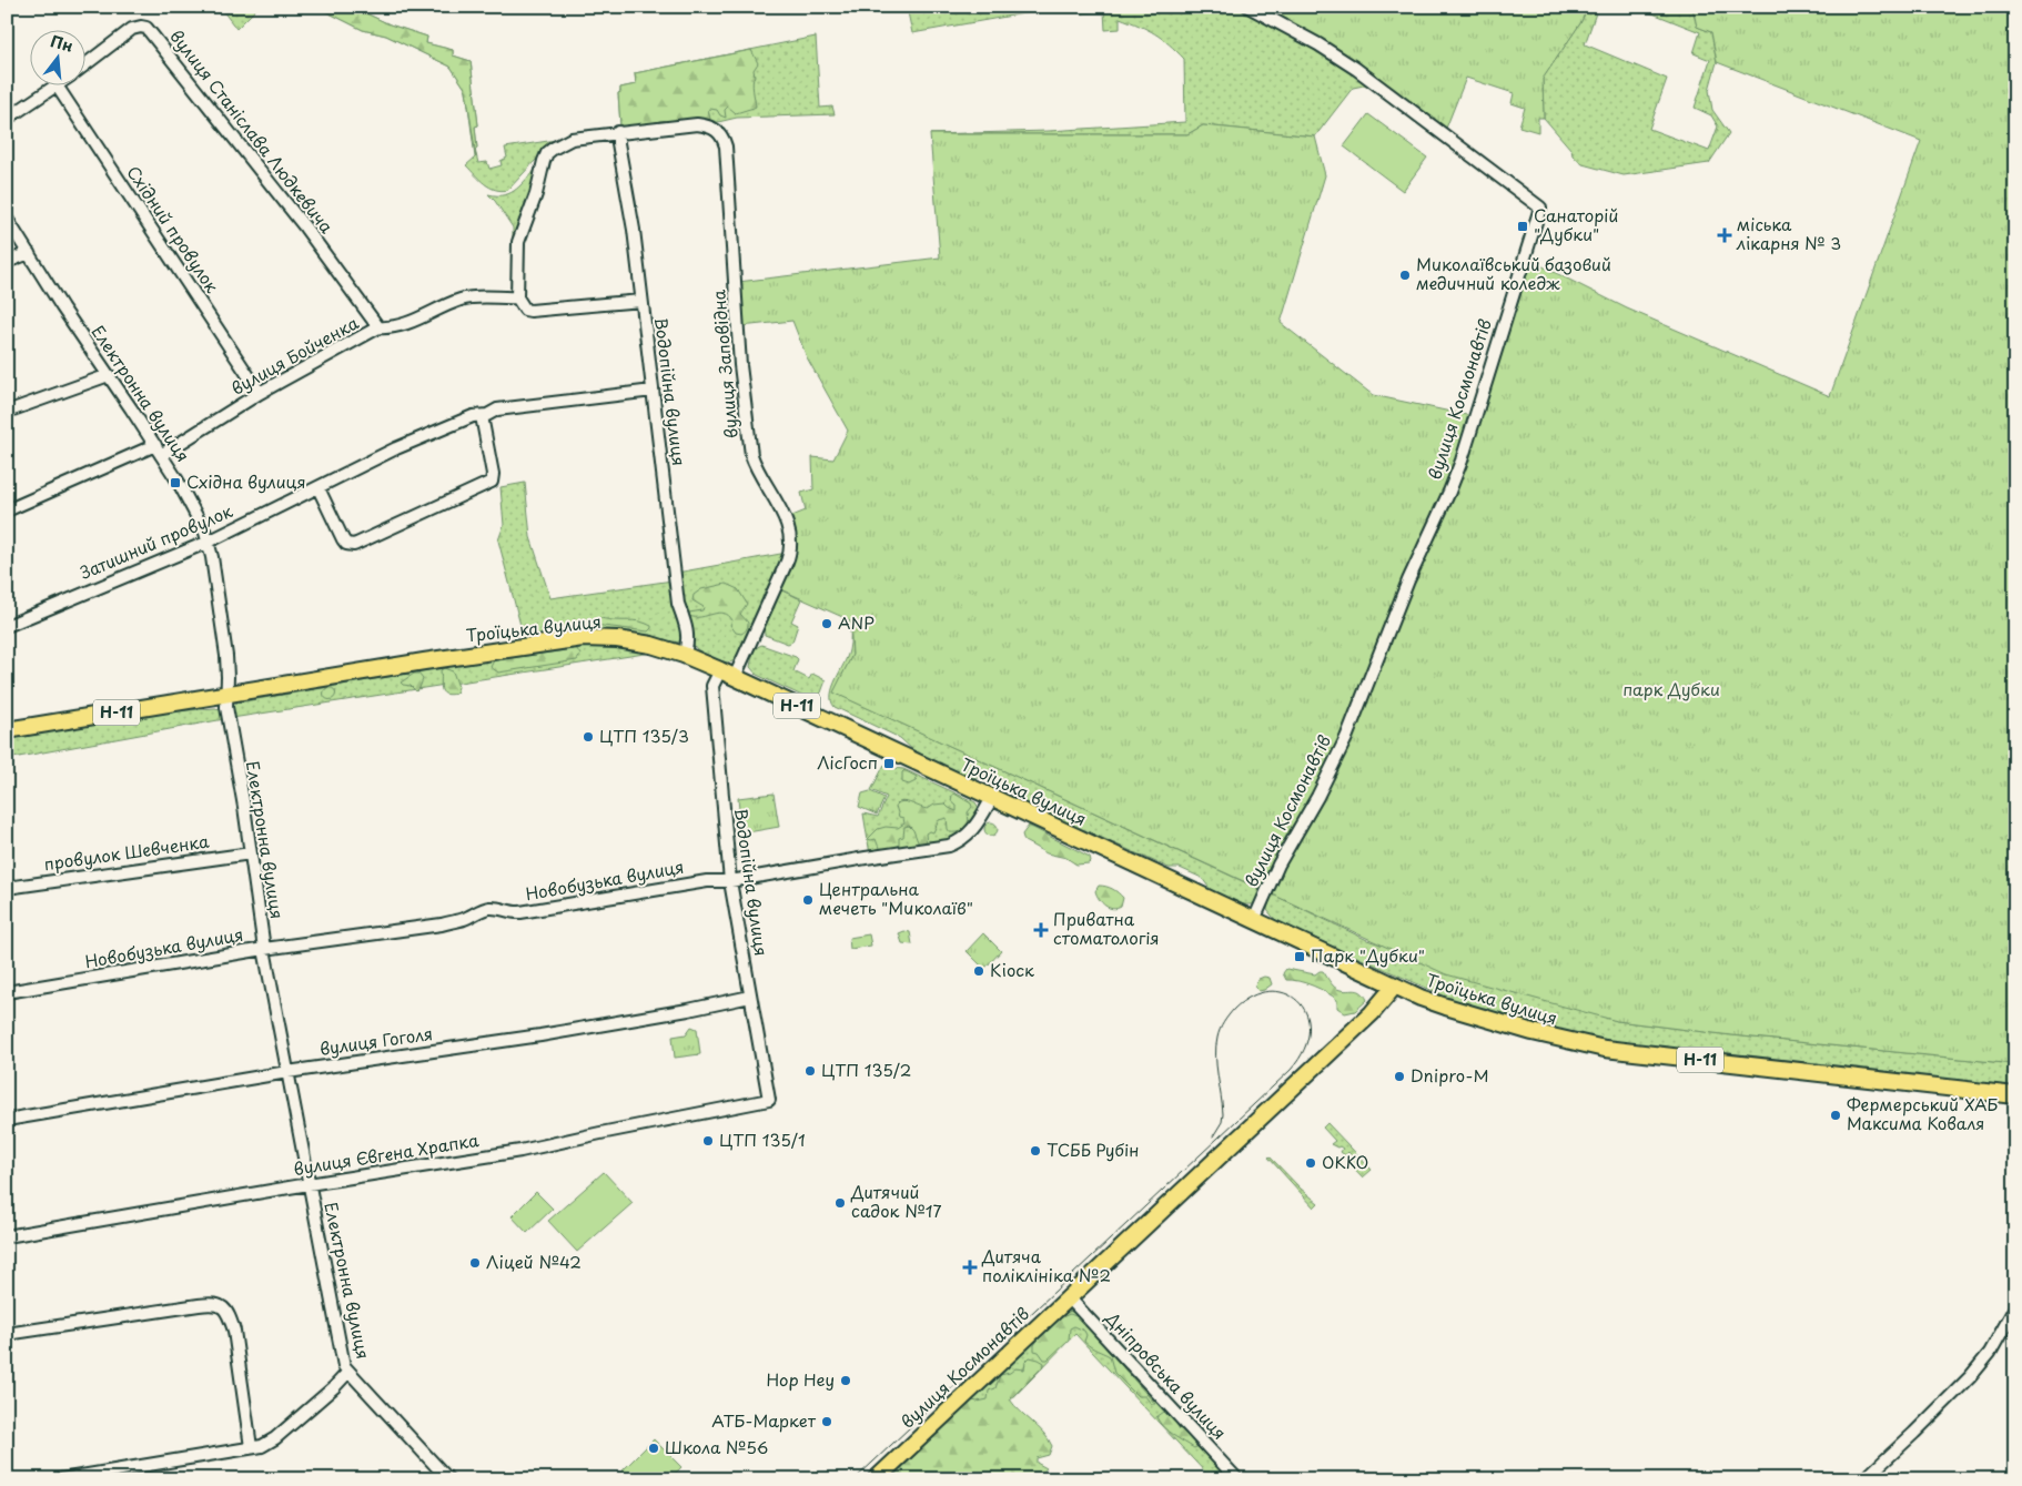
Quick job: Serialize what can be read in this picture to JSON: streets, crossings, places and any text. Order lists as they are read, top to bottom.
{
  "streets": {
    "main road": ["вулиця Космонавтів", "Троїцька вулиця", "Н-11"],
    "street": [
      "вулиця Станіслава Людкевича",
      "Східний провулок",
      "вулиця Бойченка",
      "вулиця Заповідна",
      "Водопійна вулиця",
      "Електронна вулиця",
      "Затишний провулок",
      "провулок Шевченка",
      "Новобузька вулиця",
      "вулиця Гоголя",
      "вулиця Євгена Храпка",
      "Дніпровська вулиця"
    ]
  },
  "crossings": [
    ["вулиця Станіслава Людкевича", "вулиця Бойченка"],
    ["Східний провулок", "вулиця Бойченка"],
    ["вулиця Бойченка", "вулиця Заповідна"],
    ["вулиця Бойченка", "Електронна вулиця"],
    ["вулиця Заповідна", "Водопійна вулиця"],
    ["вулиця Заповідна", "Троїцька вулиця"],
    ["Водопійна вулиця", "Затишний провулок"],
    ["Водопійна вулиця", "Троїцька вулиця"],
    ["Водопійна вулиця", "Новобузька вулиця"],
    ["Водопійна вулиця", "вулиця Гоголя"],
    ["Водопійна вулиця", "вулиця Євгена Храпка"],
    ["Електронна вулиця", "Затишний провулок"],
    ["Електронна вулиця", "Троїцька вулиця"],
    ["Електронна вулиця", "провулок Шевченка"],
    ["Електронна вулиця", "Новобузька вулиця"],
    ["Електронна вулиця", "вулиця Гоголя"],
    ["Електронна вулиця", "вулиця Євгена Храпка"],
    ["вулиця Космонавтів", "Троїцька вулиця"],
    ["вулиця Космонавтів", "Дніпровська вулиця"],
    ["Троїцька вулиця", "Новобузька вулиця"]
  ],
  "parks": ["парк Дубки"],
  "places": {
    "transit": [
      "Санаторій \"Дубки\"",
      "Східна вулиця",
      "ЛісГосп",
      "Парк \"Дубки\""
    ],
    "health": ["міська лікарня № 3", "Приватна стоматологія", "Дитяча поліклініка №2"],
    "other": [
      "Миколаївський базовий медичний коледж",
      "ANP",
      "ЦТП 135/3",
      "Центральна мечеть \"Миколаїв\"",
      "Кіоск",
      "ЦТП 135/2",
      "Dnipro-M",
      "Фермерський ХАБ Максима Коваля",
      "ЦТП 135/1",
      "ТСББ Рубін",
      "ОККО",
      "Дитячий садок №17",
      "Ліцей №42",
      "Hop Hey",
      "АТБ-Маркет",
      "Школа №56"
    ]
  },
  "north": "top"
}
